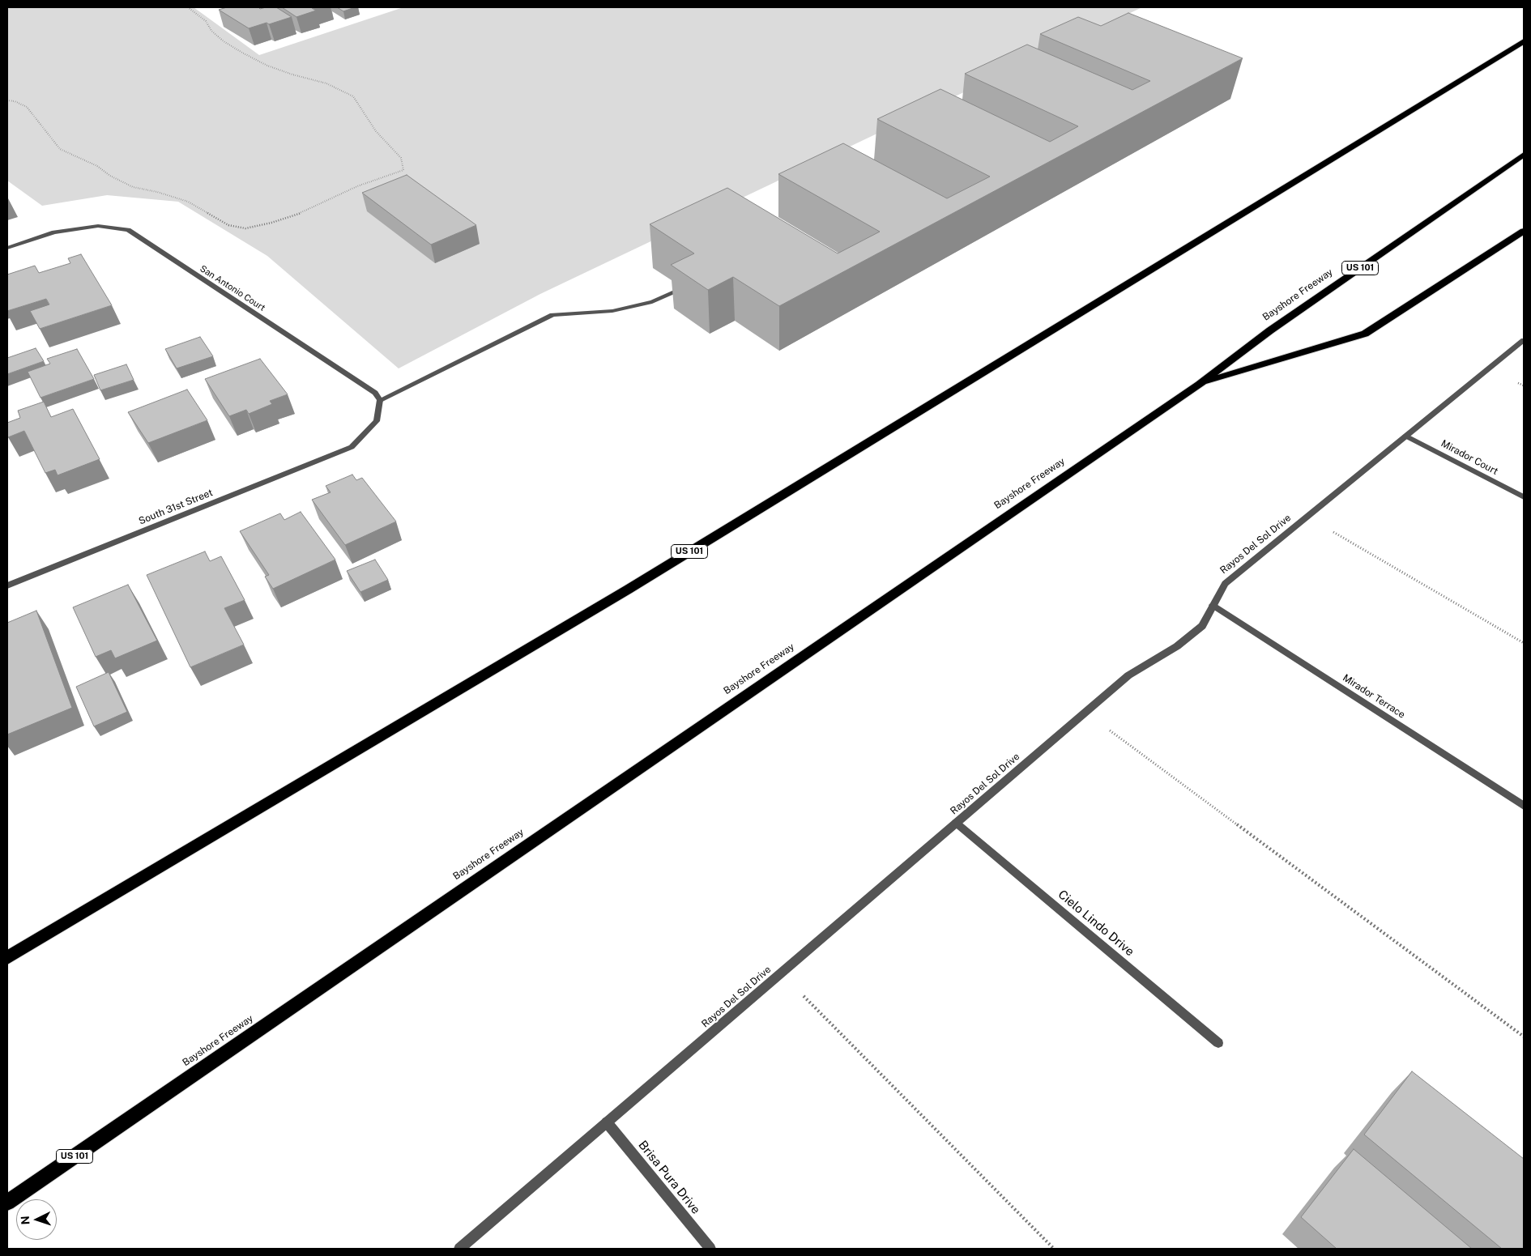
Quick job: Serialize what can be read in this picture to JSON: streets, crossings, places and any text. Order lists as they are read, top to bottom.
{
  "streets": {
    "highway": ["US 101", "Bayshore Freeway"],
    "street": [
      "San Antonio Court",
      "Mirador Court",
      "South 31st Street",
      "Rayos Del Sol Drive",
      "Mirador Terrace",
      "Cielo Lindo Drive",
      "Brisa Pura Drive"
    ]
  },
  "crossings": [
    ["San Antonio Court", "South 31st Street"],
    ["Mirador Court", "Rayos Del Sol Drive"],
    ["Rayos Del Sol Drive", "Mirador Terrace"],
    ["Rayos Del Sol Drive", "Cielo Lindo Drive"],
    ["Rayos Del Sol Drive", "Brisa Pura Drive"]
  ],
  "north": "left"
}
